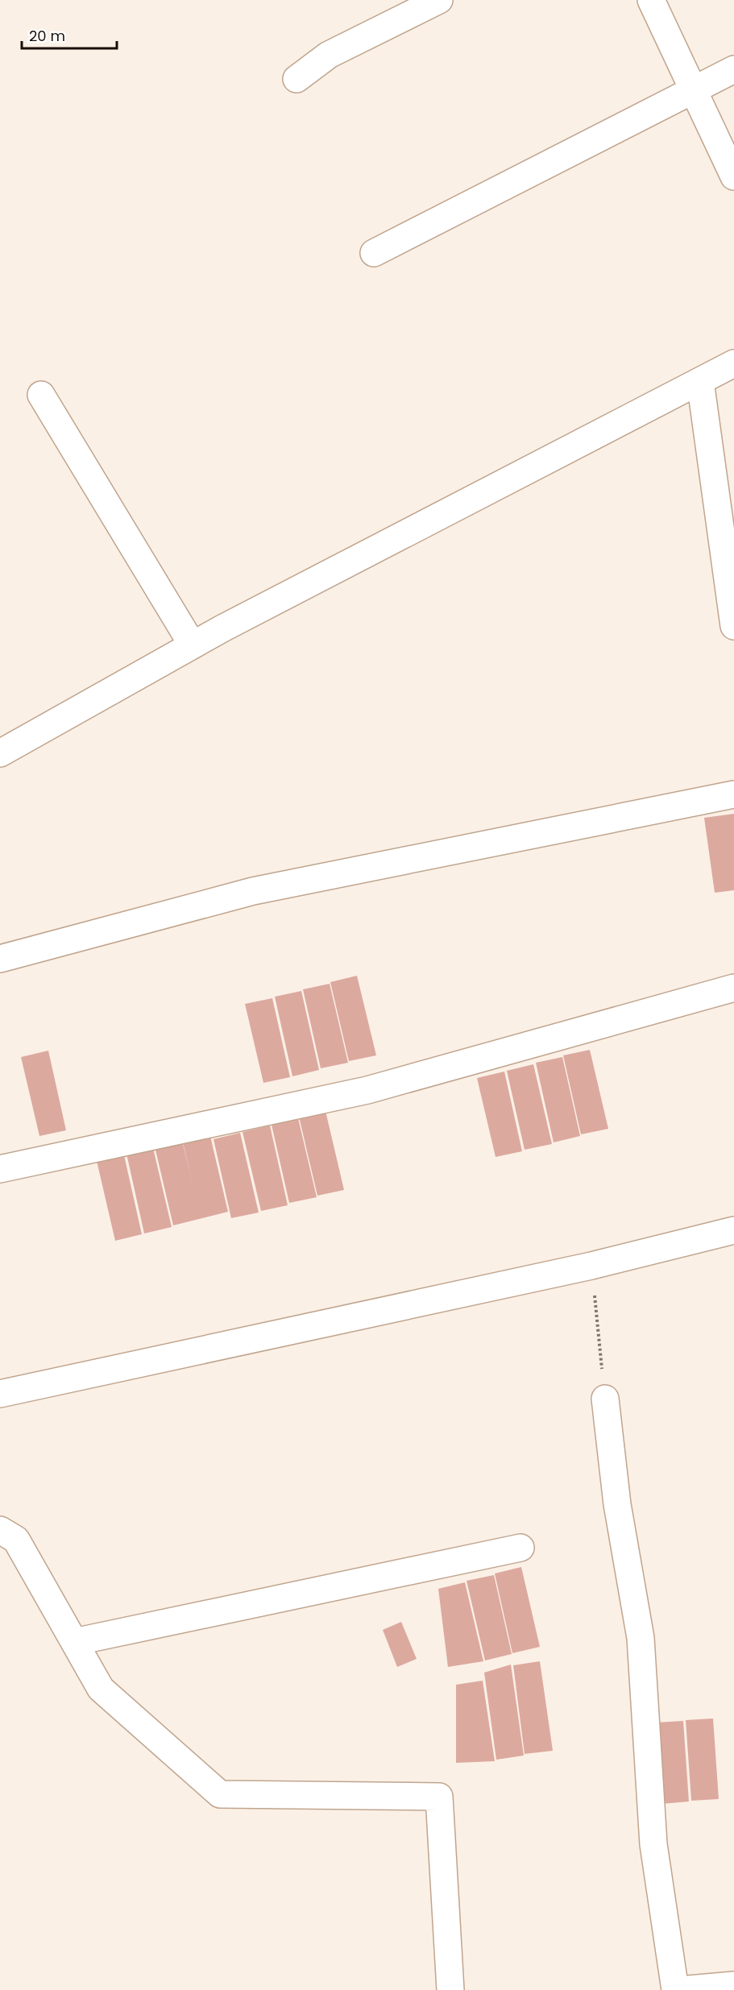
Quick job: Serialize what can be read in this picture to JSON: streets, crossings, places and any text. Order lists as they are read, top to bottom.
{
  "scale_bar": "20 m"
}
